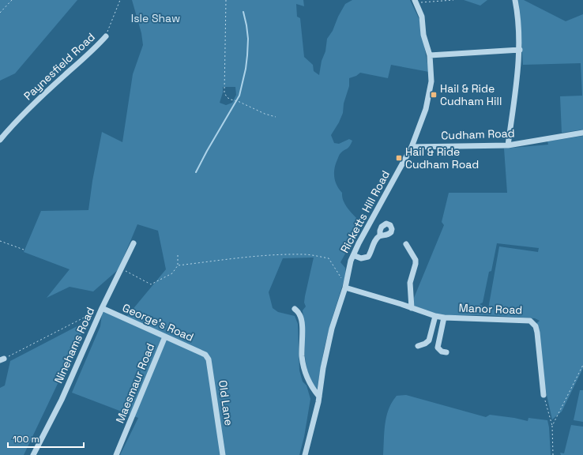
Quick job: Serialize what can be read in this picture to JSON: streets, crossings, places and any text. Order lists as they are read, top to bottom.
{
  "streets": {
    "street": [
      "Paynesfield Road",
      "Cudham Road",
      "Ricketts Hill Road",
      "Manor Road",
      "George's Road",
      "Ninehams Road",
      "Maesmaur Road",
      "Old Lane"
    ]
  },
  "crossings": [
    ["Cudham Road", "Ricketts Hill Road"],
    ["Ricketts Hill Road", "Manor Road"],
    ["George's Road", "Ninehams Road"],
    ["George's Road", "Maesmaur Road"],
    ["George's Road", "Old Lane"]
  ],
  "parks": ["Isle Shaw"],
  "places": {
    "transit": ["Hail & Ride Cudham Hill", "Hail & Ride Cudham Road"]
  },
  "scale_bar": "100 m"
}
